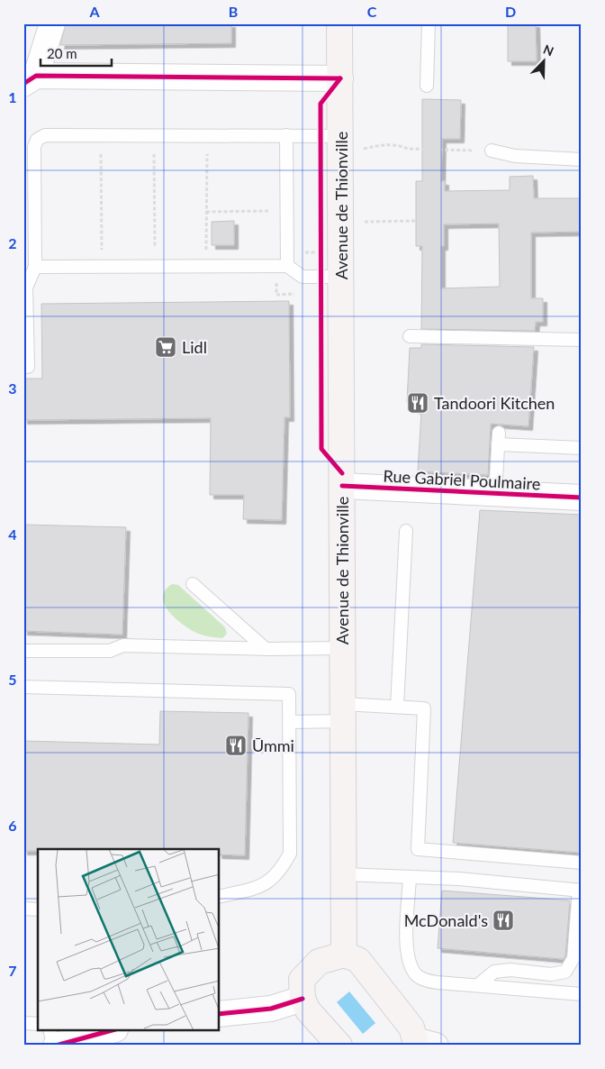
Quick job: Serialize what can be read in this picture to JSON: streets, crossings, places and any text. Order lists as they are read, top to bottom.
{
  "streets": {
    "main road": ["Avenue de Thionville"],
    "street": ["Rue Gabriel Poulmaire"]
  },
  "crossings": [
    ["Avenue de Thionville", "Rue Gabriel Poulmaire"]
  ],
  "places": {
    "supermarket": ["Lidl"],
    "restaurant": ["Tandoori Kitchen", "Ūmmi", "McDonald's"]
  },
  "scale_bar": "20 m",
  "north": "top right",
  "grid": {
    "columns": [
      "A",
      "B",
      "C",
      "D"
    ],
    "rows": [
      "1",
      "2",
      "3",
      "4",
      "5",
      "6",
      "7"
    ]
  }
}
